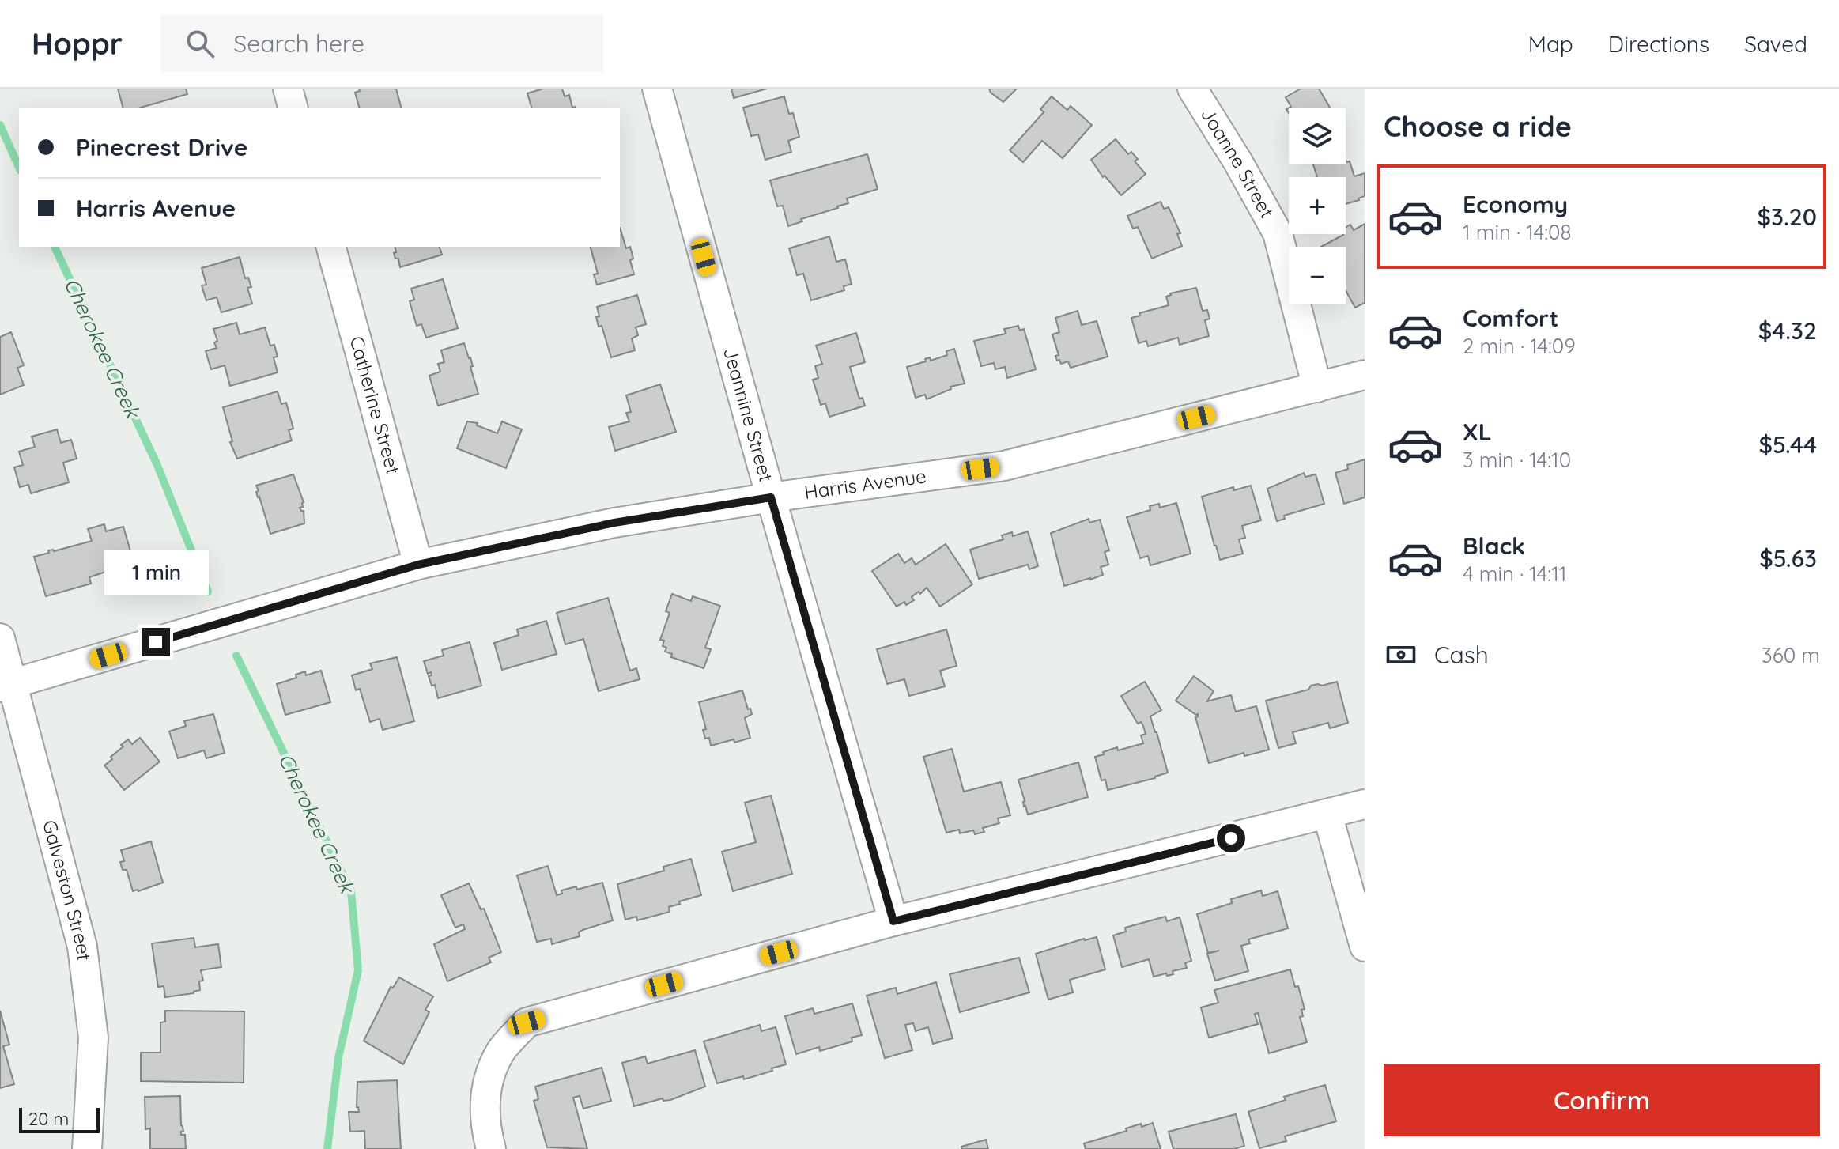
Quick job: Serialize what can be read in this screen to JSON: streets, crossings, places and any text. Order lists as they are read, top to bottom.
{
  "streets": {
    "street": [
      "Joanne Street",
      "Catherine Street",
      "Jeannine Street",
      "Harris Avenue",
      "Galveston Street"
    ]
  },
  "crossings": [
    ["Joanne Street", "Harris Avenue"],
    ["Catherine Street", "Harris Avenue"],
    ["Jeannine Street", "Harris Avenue"],
    ["Harris Avenue", "Galveston Street"]
  ],
  "water": ["Cherokee Creek"],
  "scale_bar": "20 m",
  "page": {
    "header": "Hoppr",
    "search": "Search here",
    "nav": ["Map", "Directions", "Saved"],
    "heading": "Choose a ride",
    "map_buttons": ["+", "−"],
    "banner": ["Pinecrest Drive", "Harris Avenue"],
    "list": [
      {
        "name": "Economy",
        "note": "1 min · 14:08",
        "value": "$3.20"
      },
      {
        "name": "Comfort",
        "note": "2 min · 14:09",
        "value": "$4.32"
      },
      {
        "name": "XL",
        "note": "3 min · 14:10",
        "value": "$5.44"
      },
      {
        "name": "Black",
        "note": "4 min · 14:11",
        "value": "$5.63"
      }
    ],
    "bubble": "1 min",
    "pay": ["Cash", "360 m"],
    "buttons": "Confirm",
    "scale": "20 m"
  }
}
